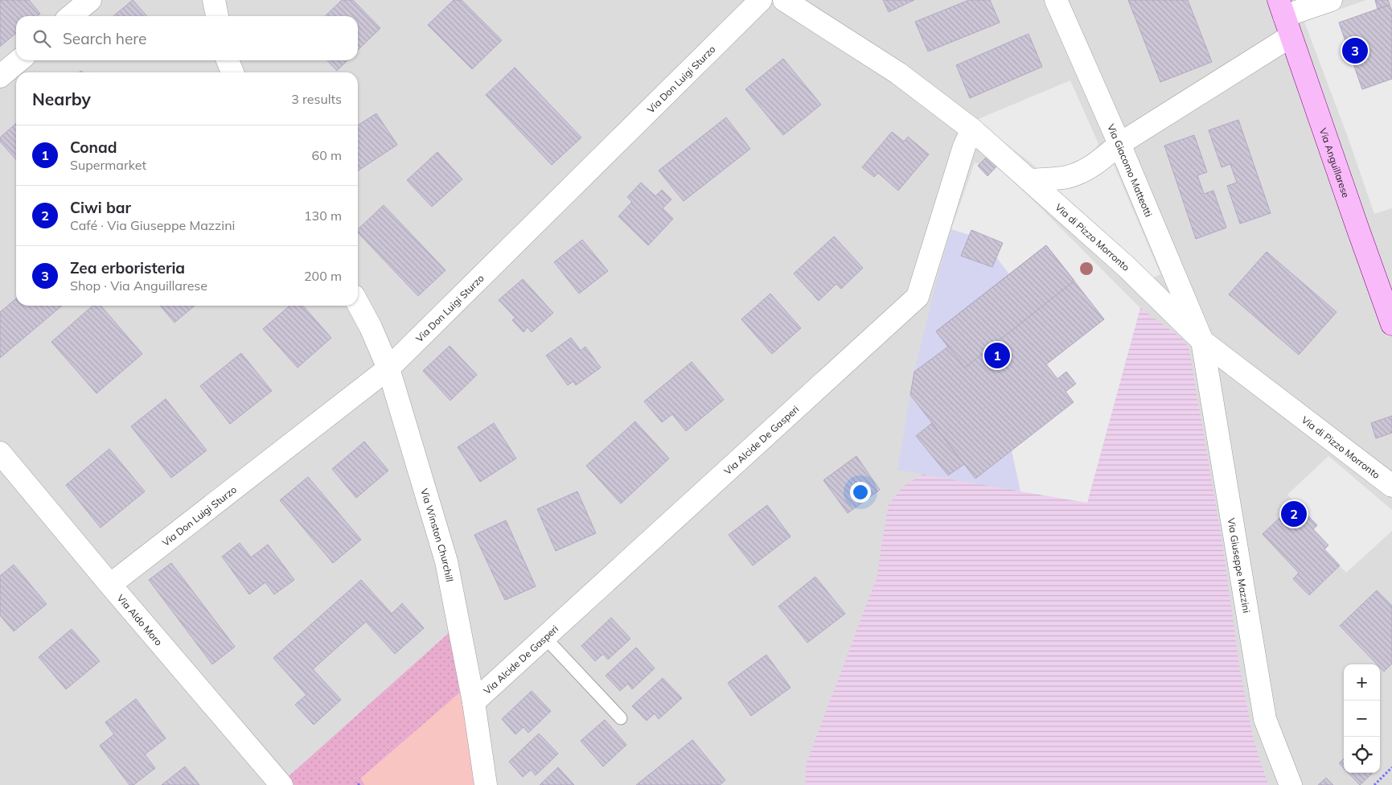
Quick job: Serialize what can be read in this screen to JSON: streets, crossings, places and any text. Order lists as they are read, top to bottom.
{
  "streets": {
    "main road": ["Via Anguillarese"],
    "street": [
      "Via Don Luigi Sturzo",
      "Via Giacomo Matteotti",
      "Via di Pizzo Morronto",
      "Via Alcide De Gasperi",
      "Via Winston Churchill",
      "Via Giuseppe Mazzini",
      "Via Aldo Moro"
    ]
  },
  "crossings": [
    ["Via Don Luigi Sturzo", "Via Winston Churchill"],
    ["Via Don Luigi Sturzo", "Via Aldo Moro"],
    ["Via Giacomo Matteotti", "Via di Pizzo Morronto"],
    ["Via Giacomo Matteotti", "Via Giuseppe Mazzini"],
    ["Via di Pizzo Morronto", "Via Alcide De Gasperi"],
    ["Via di Pizzo Morronto", "Via Giuseppe Mazzini"],
    ["Via Alcide De Gasperi", "Via Winston Churchill"]
  ],
  "page": {
    "search": "Search here",
    "pins": ["3", "1", "2"],
    "heading": ["Nearby", "3 results"],
    "list": [
      {
        "mark": "1",
        "name": "Conad",
        "note": "Supermarket",
        "value": "60 m"
      },
      {
        "mark": "2",
        "name": "Ciwi bar",
        "note": "Café · Via Giuseppe Mazzini",
        "value": "130 m"
      },
      {
        "mark": "3",
        "name": "Zea erboristeria",
        "note": "Shop · Via Anguillarese",
        "value": "200 m"
      }
    ],
    "map_buttons": ["+", "−"]
  }
}
